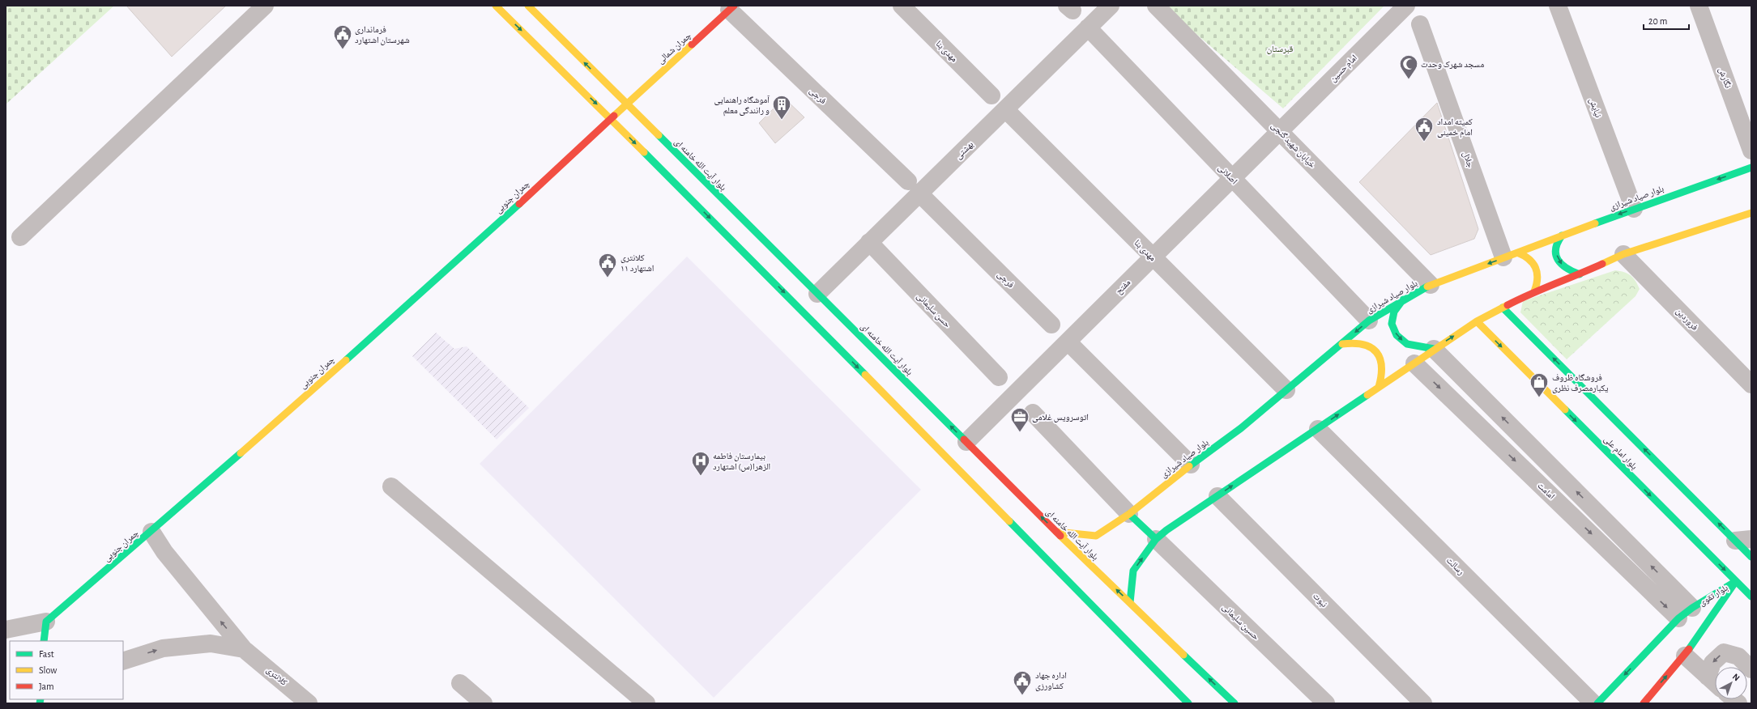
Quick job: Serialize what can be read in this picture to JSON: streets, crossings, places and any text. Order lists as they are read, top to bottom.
{
  "streets": {
    "street": [
      "چمران شمالی",
      "مهدی بنا",
      "امام حسین",
      "نگارش",
      "فرجی",
      "نیایش",
      "خیابان شهید گنجی",
      "بهشتی",
      "جلال",
      "بلوار آیت الله خامنه ای",
      "اصلانی",
      "چمران جنوبی",
      "بلوار صیاد شیرازی",
      "مفتح",
      "حسن سلیمانی",
      "فروردین",
      "بلوار امام علی",
      "امامت",
      "رسالت",
      "بلوار تقوی",
      "نبوت",
      "حسین سلیمانی",
      "کلانتری"
    ]
  },
  "crossings": [
    ["چمران شمالی", "فرجی"],
    ["چمران شمالی", "بلوار آیت الله خامنه ای"],
    ["چمران شمالی", "چمران جنوبی"],
    ["مهدی بنا", "بهشتی"],
    ["مهدی بنا", "بلوار صیاد شیرازی"],
    ["مهدی بنا", "مفتح"],
    ["امام حسین", "خیابان شهید گنجی"],
    ["امام حسین", "مفتح"],
    ["فرجی", "بهشتی"],
    ["نیایش", "بلوار صیاد شیرازی"],
    ["خیابان شهید گنجی", "بلوار صیاد شیرازی"],
    ["خیابان شهید گنجی", "مفتح"],
    ["بهشتی", "بلوار آیت الله خامنه ای"],
    ["بهشتی", "اصلانی"],
    ["بهشتی", "حسن سلیمانی"],
    ["جلال", "بلوار صیاد شیرازی"],
    ["بلوار آیت الله خامنه ای", "بلوار صیاد شیرازی"],
    ["بلوار آیت الله خامنه ای", "مفتح"],
    ["اصلانی", "بلوار صیاد شیرازی"],
    ["اصلانی", "مفتح"],
    ["چمران جنوبی", "کلانتری"],
    ["بلوار امام علی", "بلوار تقوی"],
    ["امامت", "بلوار تقوی"]
  ],
  "one_way": ["کلانتری"],
  "parks": ["قبرستان"],
  "places": {
    "public building": [
      "فرمانداری شهرستان اشتهارد",
      "کمیته امداد امام خمینی",
      "کلانتری ۱۱ اشتهارد",
      "اداره جهاد کشاورزی"
    ],
    "mosque": ["مسجد شهرک وحدت"],
    "building": ["آموشگاه راهنمایی و رانندگی معلم"],
    "shop": ["فروشگاه ظروف یکبارمصرف نظری"],
    "office": ["اتوسرویس غلامی"],
    "hospital": ["بیمارستان فاطمه الزهرا(س) اشتهارد"]
  },
  "legend": ["Fast", "Slow", "Jam"],
  "scale_bar": "20 m",
  "north": "top right"
}
